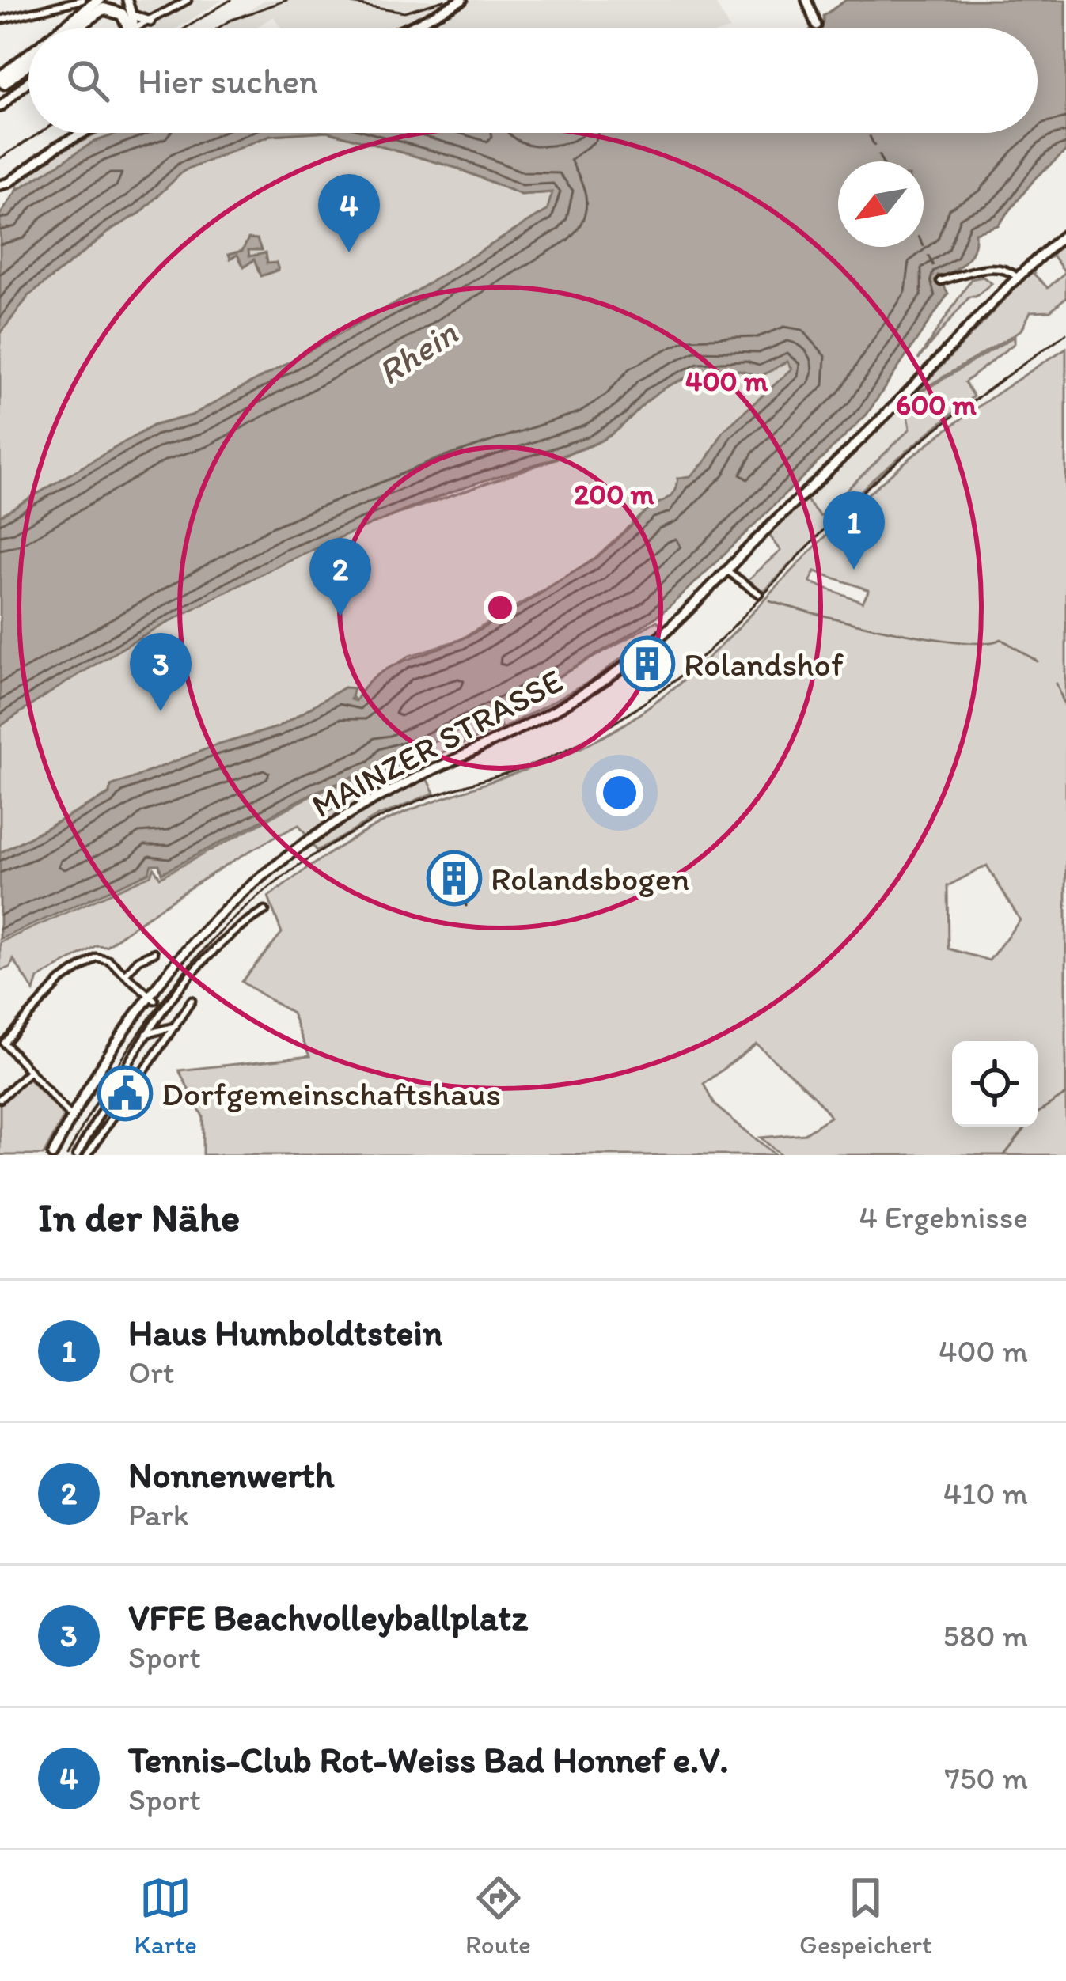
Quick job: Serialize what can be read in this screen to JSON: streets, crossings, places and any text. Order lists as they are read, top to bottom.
{
  "streets": {
    "main road": ["MAINZER STRASSE"]
  },
  "water": ["Rhein"],
  "places": {
    "building": ["Rolandshof", "Rolandsbogen"],
    "public building": ["Dorfgemeinschaftshaus"]
  },
  "north": "bottom left",
  "page": {
    "search": "Hier suchen",
    "pins": [
      "4",
      "1",
      "2",
      "3"
    ],
    "heading": ["In der Nähe", "4 Ergebnisse"],
    "list": [
      {
        "mark": "1",
        "name": "Haus Humboldtstein",
        "note": "Ort",
        "value": "400 m"
      },
      {
        "mark": "2",
        "name": "Nonnenwerth",
        "note": "Park",
        "value": "410 m"
      },
      {
        "mark": "3",
        "name": "VFFE Beachvolleyballplatz",
        "note": "Sport",
        "value": "580 m"
      },
      {
        "mark": "4",
        "name": "Tennis-Club Rot-Weiss Bad Honnef e.V.",
        "note": "Sport",
        "value": "750 m"
      }
    ],
    "nav": ["Karte", "Route", "Gespeichert"]
  },
  "rings": ["400 m", "600 m", "200 m"]
}
